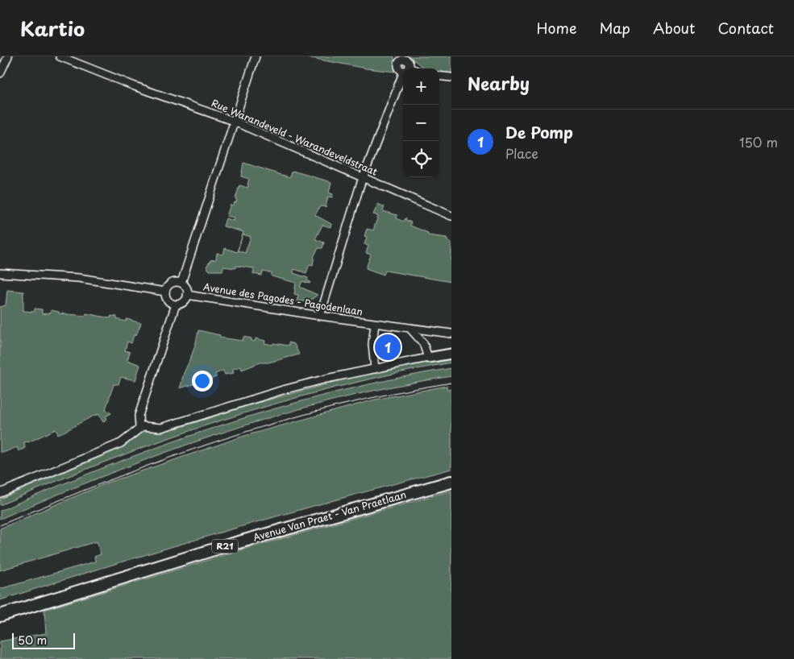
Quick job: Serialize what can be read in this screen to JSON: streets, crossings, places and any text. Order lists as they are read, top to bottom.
{
  "streets": {
    "main road": ["Avenue Van Praet - Van Praetlaan", "R21"],
    "street": ["Rue Warandeveld - Warandeveldstraat", "Avenue des Pagodes - Pagodenlaan"]
  },
  "scale_bar": "50 m",
  "page": {
    "header": "Kartio",
    "nav": [
      "Home",
      "Map",
      "About",
      "Contact"
    ],
    "heading": "Nearby",
    "map_buttons": ["+", "−"],
    "list": [
      {
        "mark": "1",
        "name": "De Pomp",
        "note": "Place",
        "value": "150 m"
      }
    ],
    "pins": "1",
    "scale": "50 m"
  }
}
